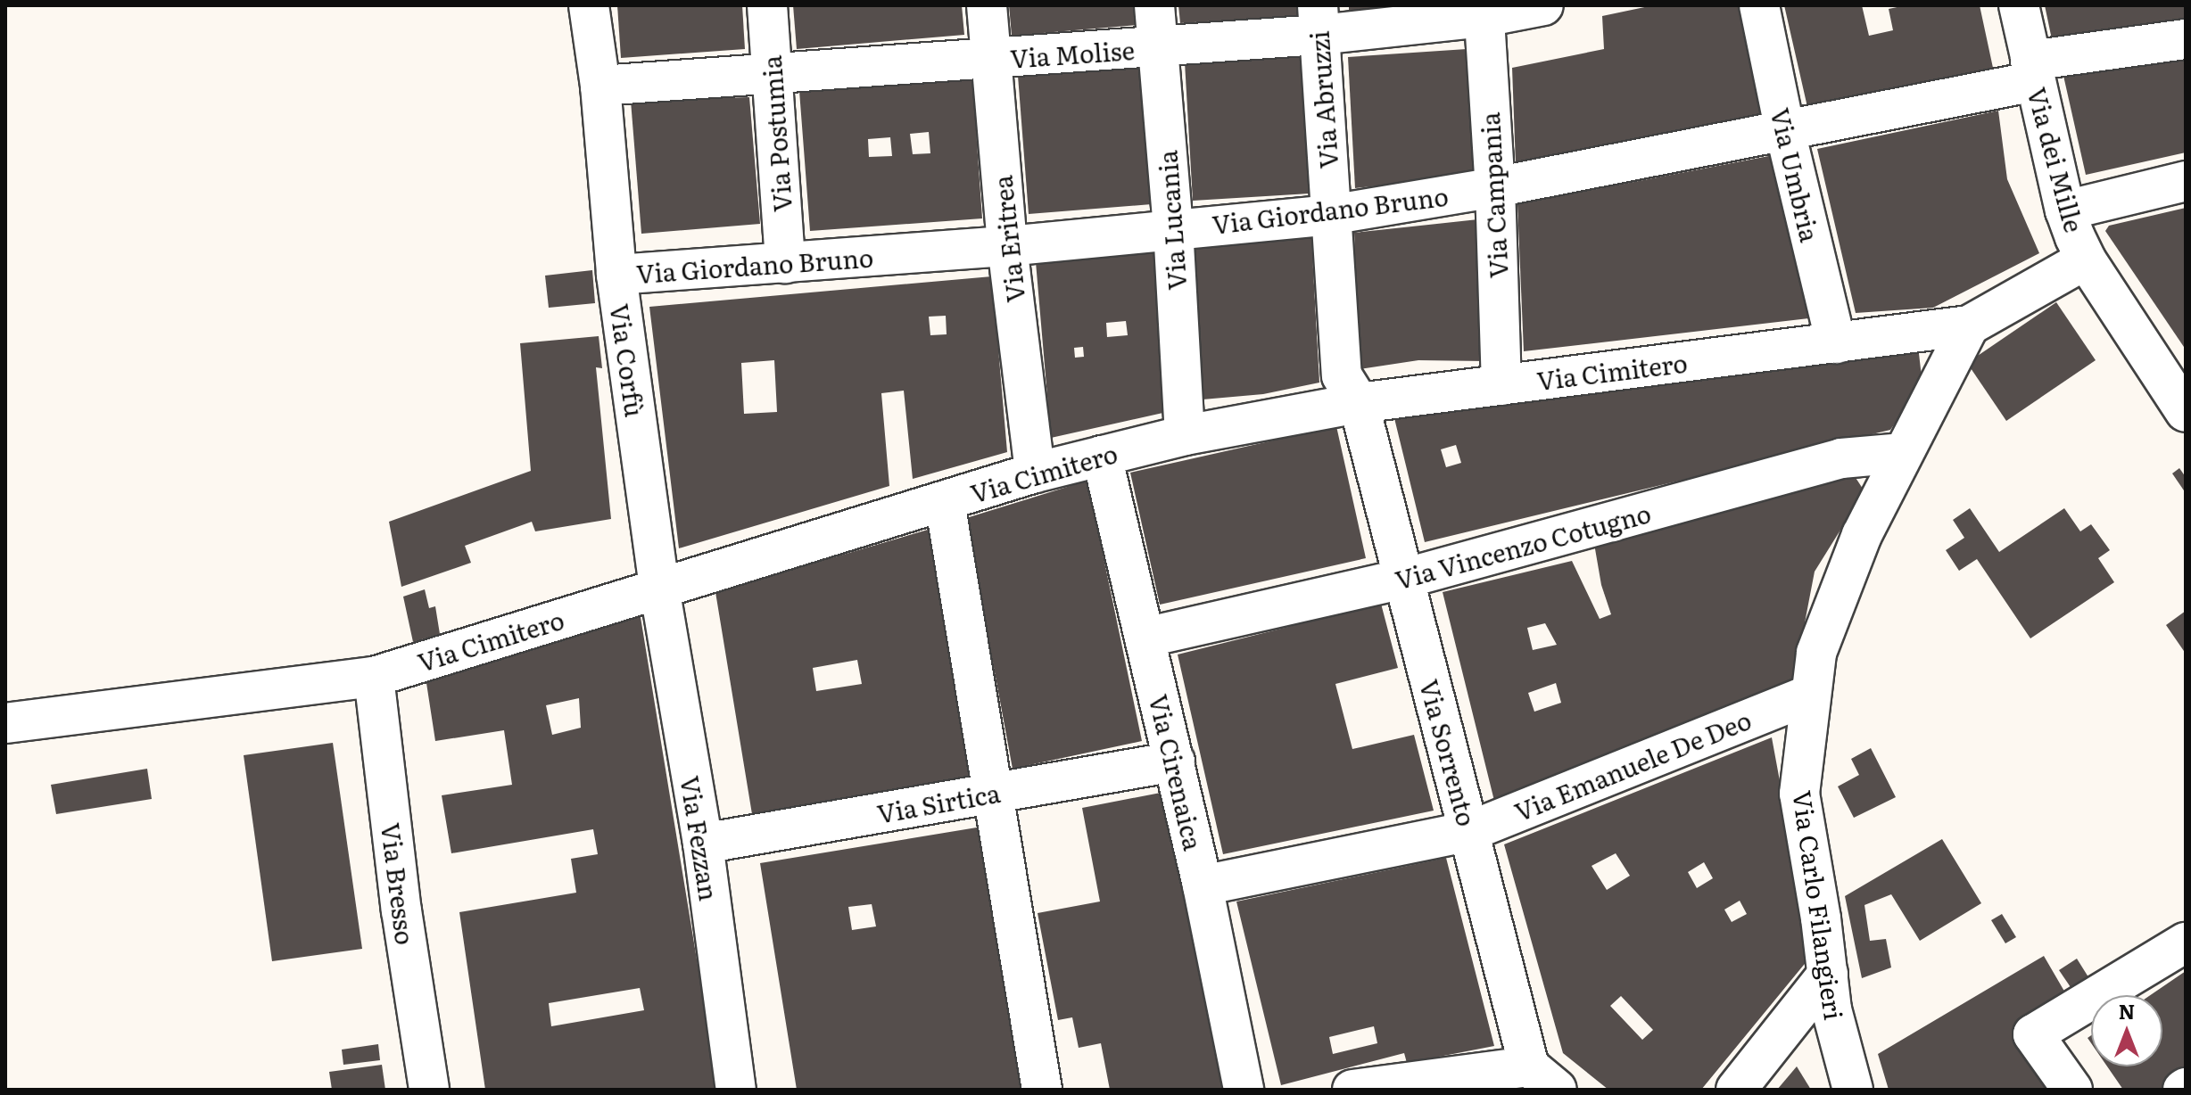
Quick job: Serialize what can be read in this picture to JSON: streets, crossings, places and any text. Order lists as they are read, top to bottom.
{
  "streets": {
    "street": [
      "Via Molise",
      "Via Abruzzi",
      "Via Postumia",
      "Via dei Mille",
      "Via Umbria",
      "Via Campania",
      "Via Giordano Bruno",
      "Via Lucania",
      "Via Eritrea",
      "Via Corfù",
      "Via Cimitero",
      "Via Vincenzo Cotugno",
      "Via Sorrento",
      "Via Emanuele De Deo",
      "Via Cirenaica",
      "Via Sirtica",
      "Via Fezzan",
      "Via Bresso",
      "Via Carlo Filangieri"
    ]
  },
  "crossings": [
    ["Via Molise", "Via Abruzzi"],
    ["Via Molise", "Via Postumia"],
    ["Via Molise", "Via Campania"],
    ["Via Molise", "Via Lucania"],
    ["Via Molise", "Via Eritrea"],
    ["Via Molise", "Via Corfù"],
    ["Via Abruzzi", "Via Giordano Bruno"],
    ["Via Abruzzi", "Via Cimitero"],
    ["Via Abruzzi", "Via Sorrento"],
    ["Via Postumia", "Via Giordano Bruno"],
    ["Via dei Mille", "Via Giordano Bruno"],
    ["Via dei Mille", "Via Cimitero"],
    ["Via Umbria", "Via Giordano Bruno"],
    ["Via Umbria", "Via Cimitero"],
    ["Via Campania", "Via Giordano Bruno"],
    ["Via Campania", "Via Cimitero"],
    ["Via Giordano Bruno", "Via Lucania"],
    ["Via Giordano Bruno", "Via Eritrea"],
    ["Via Giordano Bruno", "Via Corfù"],
    ["Via Lucania", "Via Cimitero"],
    ["Via Eritrea", "Via Cimitero"],
    ["Via Corfù", "Via Cimitero"],
    ["Via Corfù", "Via Fezzan"],
    ["Via Cimitero", "Via Sorrento"],
    ["Via Cimitero", "Via Cirenaica"],
    ["Via Cimitero", "Via Fezzan"],
    ["Via Cimitero", "Via Bresso"],
    ["Via Cimitero", "Via Carlo Filangieri"],
    ["Via Vincenzo Cotugno", "Via Sorrento"],
    ["Via Vincenzo Cotugno", "Via Cirenaica"],
    ["Via Vincenzo Cotugno", "Via Carlo Filangieri"],
    ["Via Sorrento", "Via Emanuele De Deo"],
    ["Via Emanuele De Deo", "Via Cirenaica"],
    ["Via Emanuele De Deo", "Via Carlo Filangieri"],
    ["Via Cirenaica", "Via Sirtica"],
    ["Via Sirtica", "Via Fezzan"]
  ],
  "north": "top"
}
